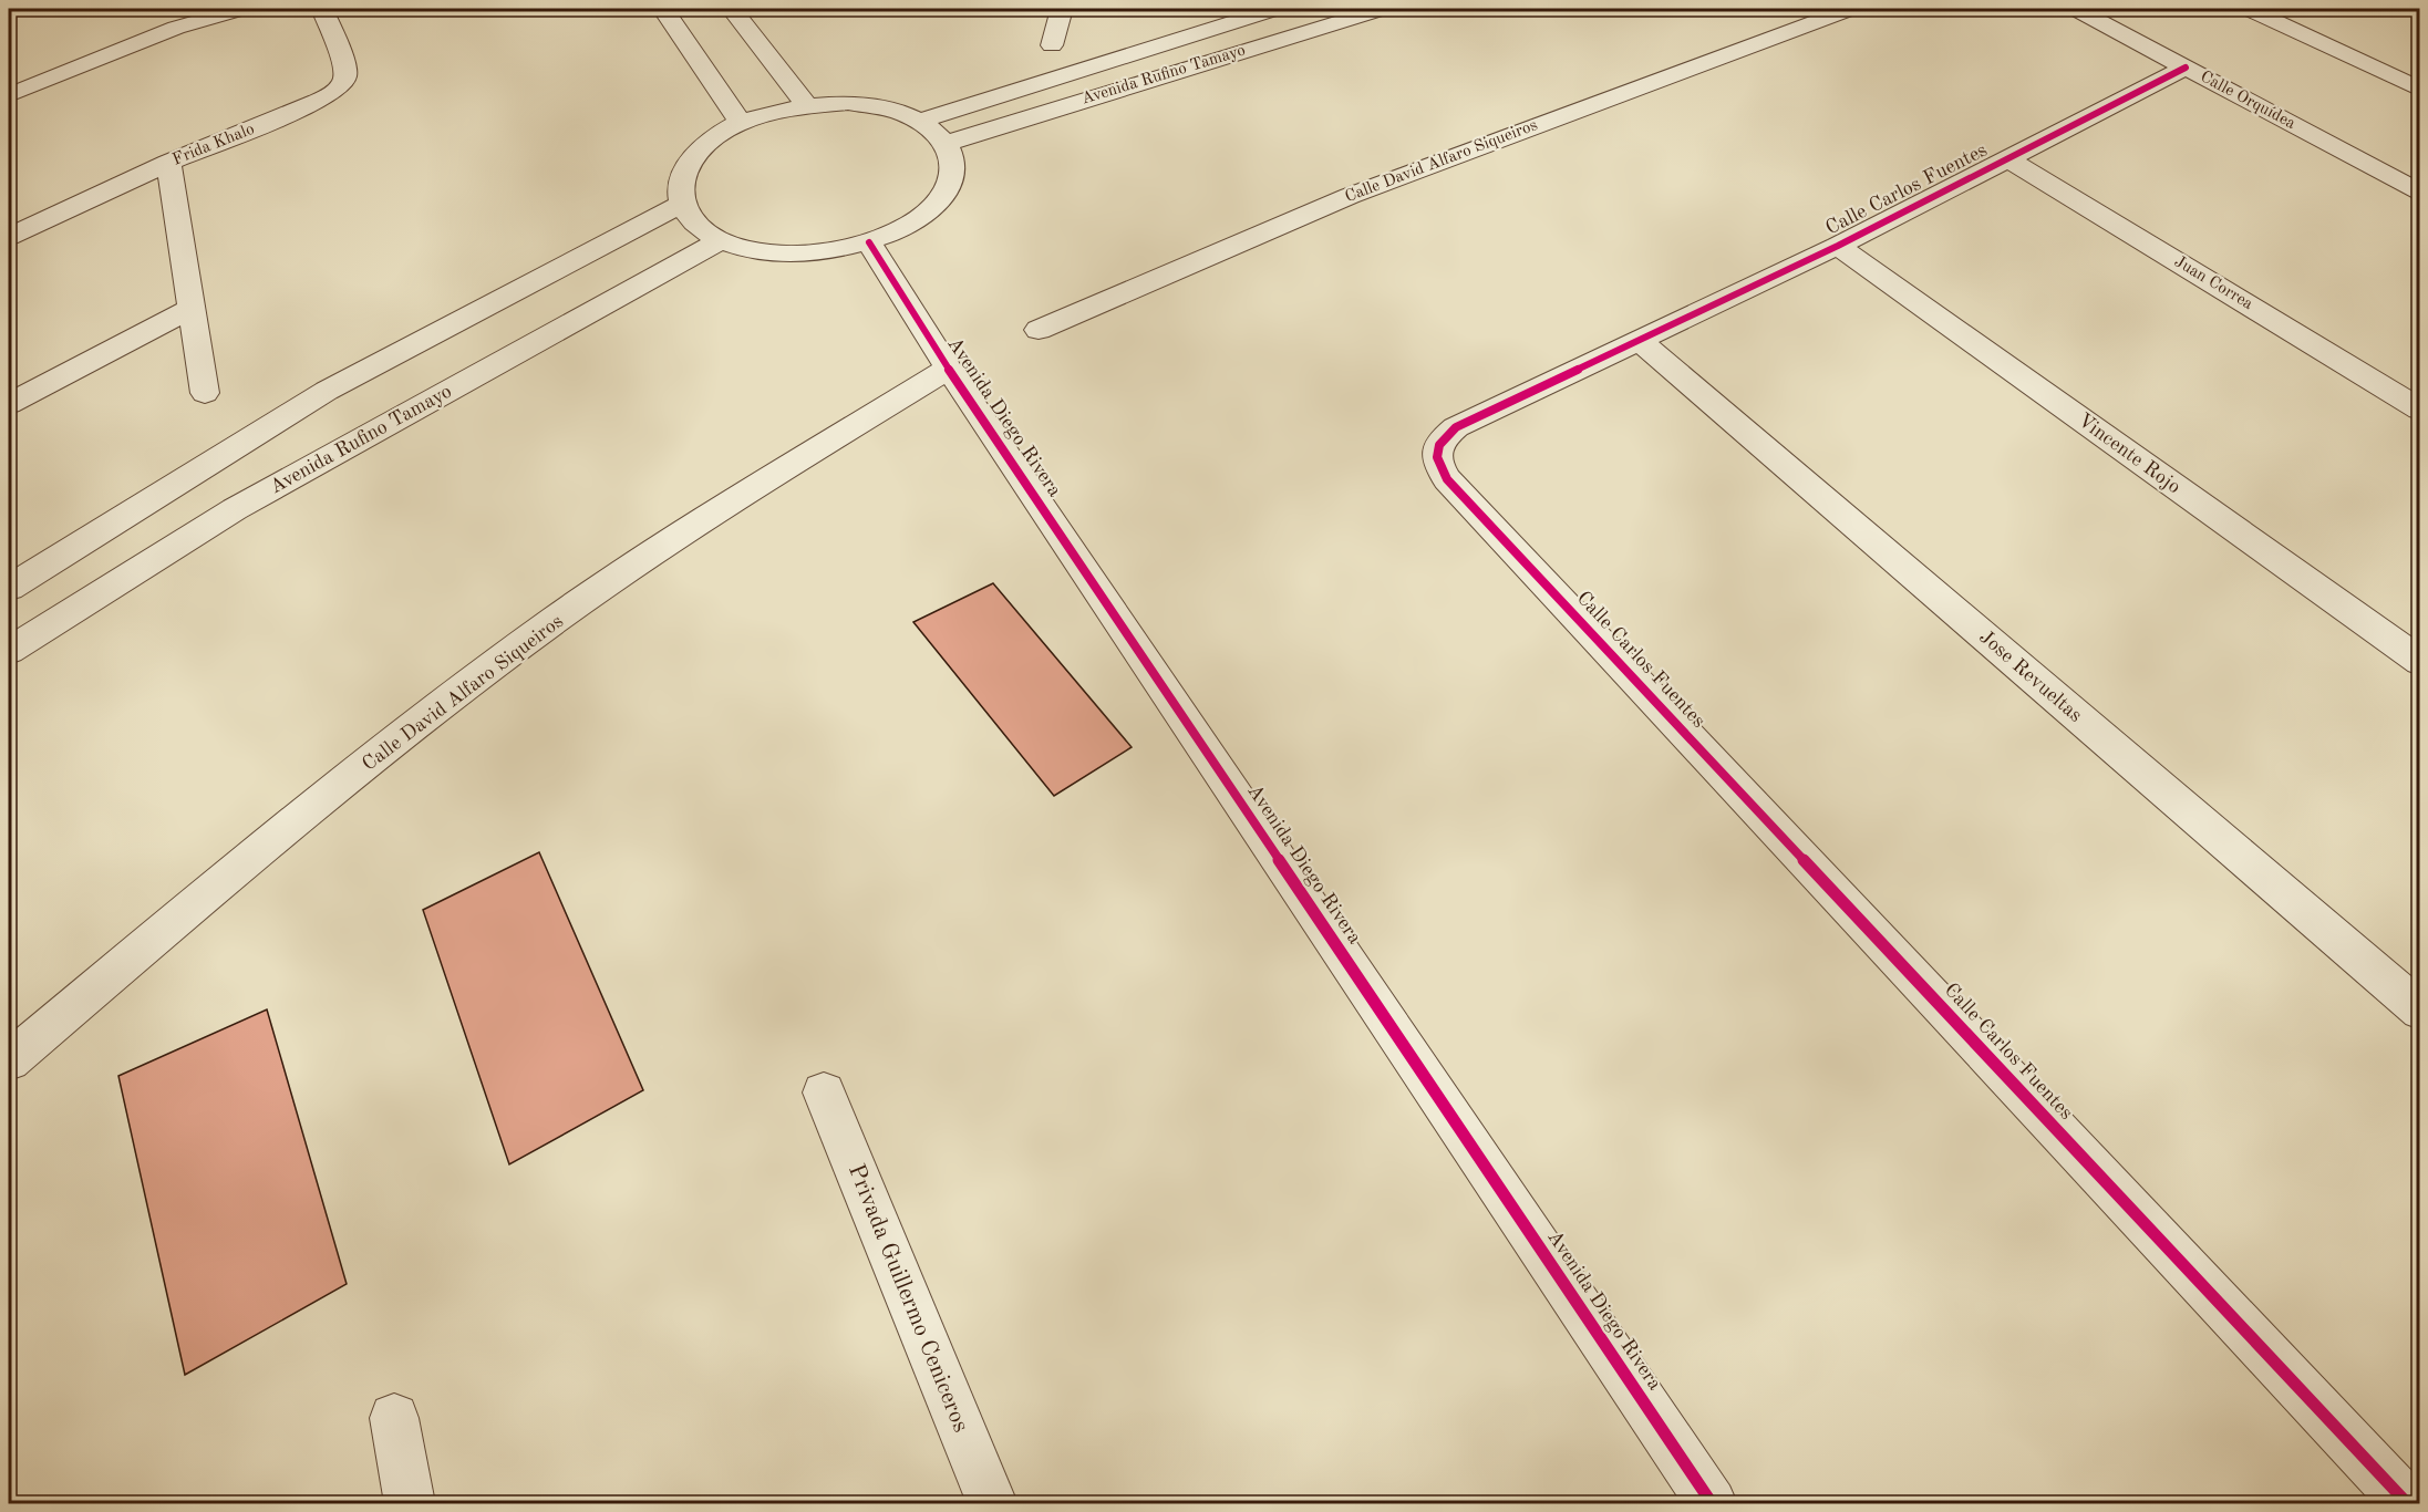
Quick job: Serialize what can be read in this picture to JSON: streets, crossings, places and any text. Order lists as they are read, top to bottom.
{
  "streets": {
    "street": [
      "Avenida Rufino Tamayo",
      "Calle Orquídea",
      "Frida Khalo",
      "Calle David Alfaro Siqueiros",
      "Calle Carlos Fuentes",
      "Juan Correa",
      "Avenida Diego Rivera",
      "Vincente Rojo",
      "Jose Revueltas",
      "Privada Guillermo Ceniceros"
    ]
  },
  "crossings": [
    ["Avenida Rufino Tamayo", "Avenida Diego Rivera"],
    ["Calle Orquídea", "Calle Carlos Fuentes"],
    ["Calle David Alfaro Siqueiros", "Avenida Diego Rivera"],
    ["Calle Carlos Fuentes", "Juan Correa"],
    ["Calle Carlos Fuentes", "Vincente Rojo"],
    ["Calle Carlos Fuentes", "Jose Revueltas"]
  ]
}
